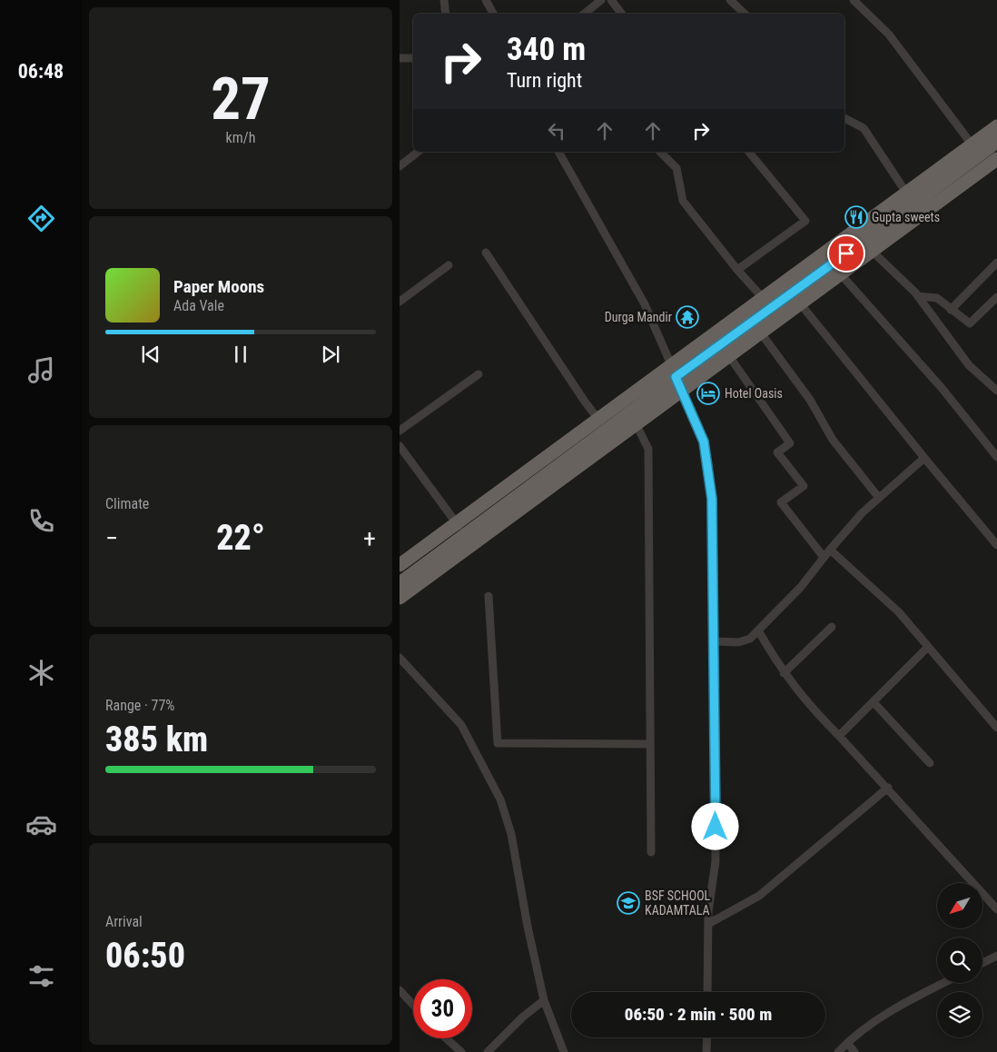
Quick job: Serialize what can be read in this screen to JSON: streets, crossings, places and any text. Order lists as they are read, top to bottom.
{
  "places": {
    "restaurant": ["Gupta sweets"],
    "temple": ["Durga Mandir"],
    "hotel": ["Hotel Oasis"],
    "school or university": ["BSF SCHOOL KADAMTALA"]
  },
  "north": "bottom left",
  "page": {
    "tabs": "06:48",
    "tile": [
      ["27", "km/h"],
      "Climate",
      ["Range · 77%", "385 km"],
      ["Arrival", "06:50"]
    ],
    "turn": ["340 m", "Turn right"],
    "song": ["Paper Moons", "Ada Vale"],
    "heat": ["−", "22°", "+"],
    "limit": "30",
    "trip": "06:50 · 2 min · 500 m"
  }
}
